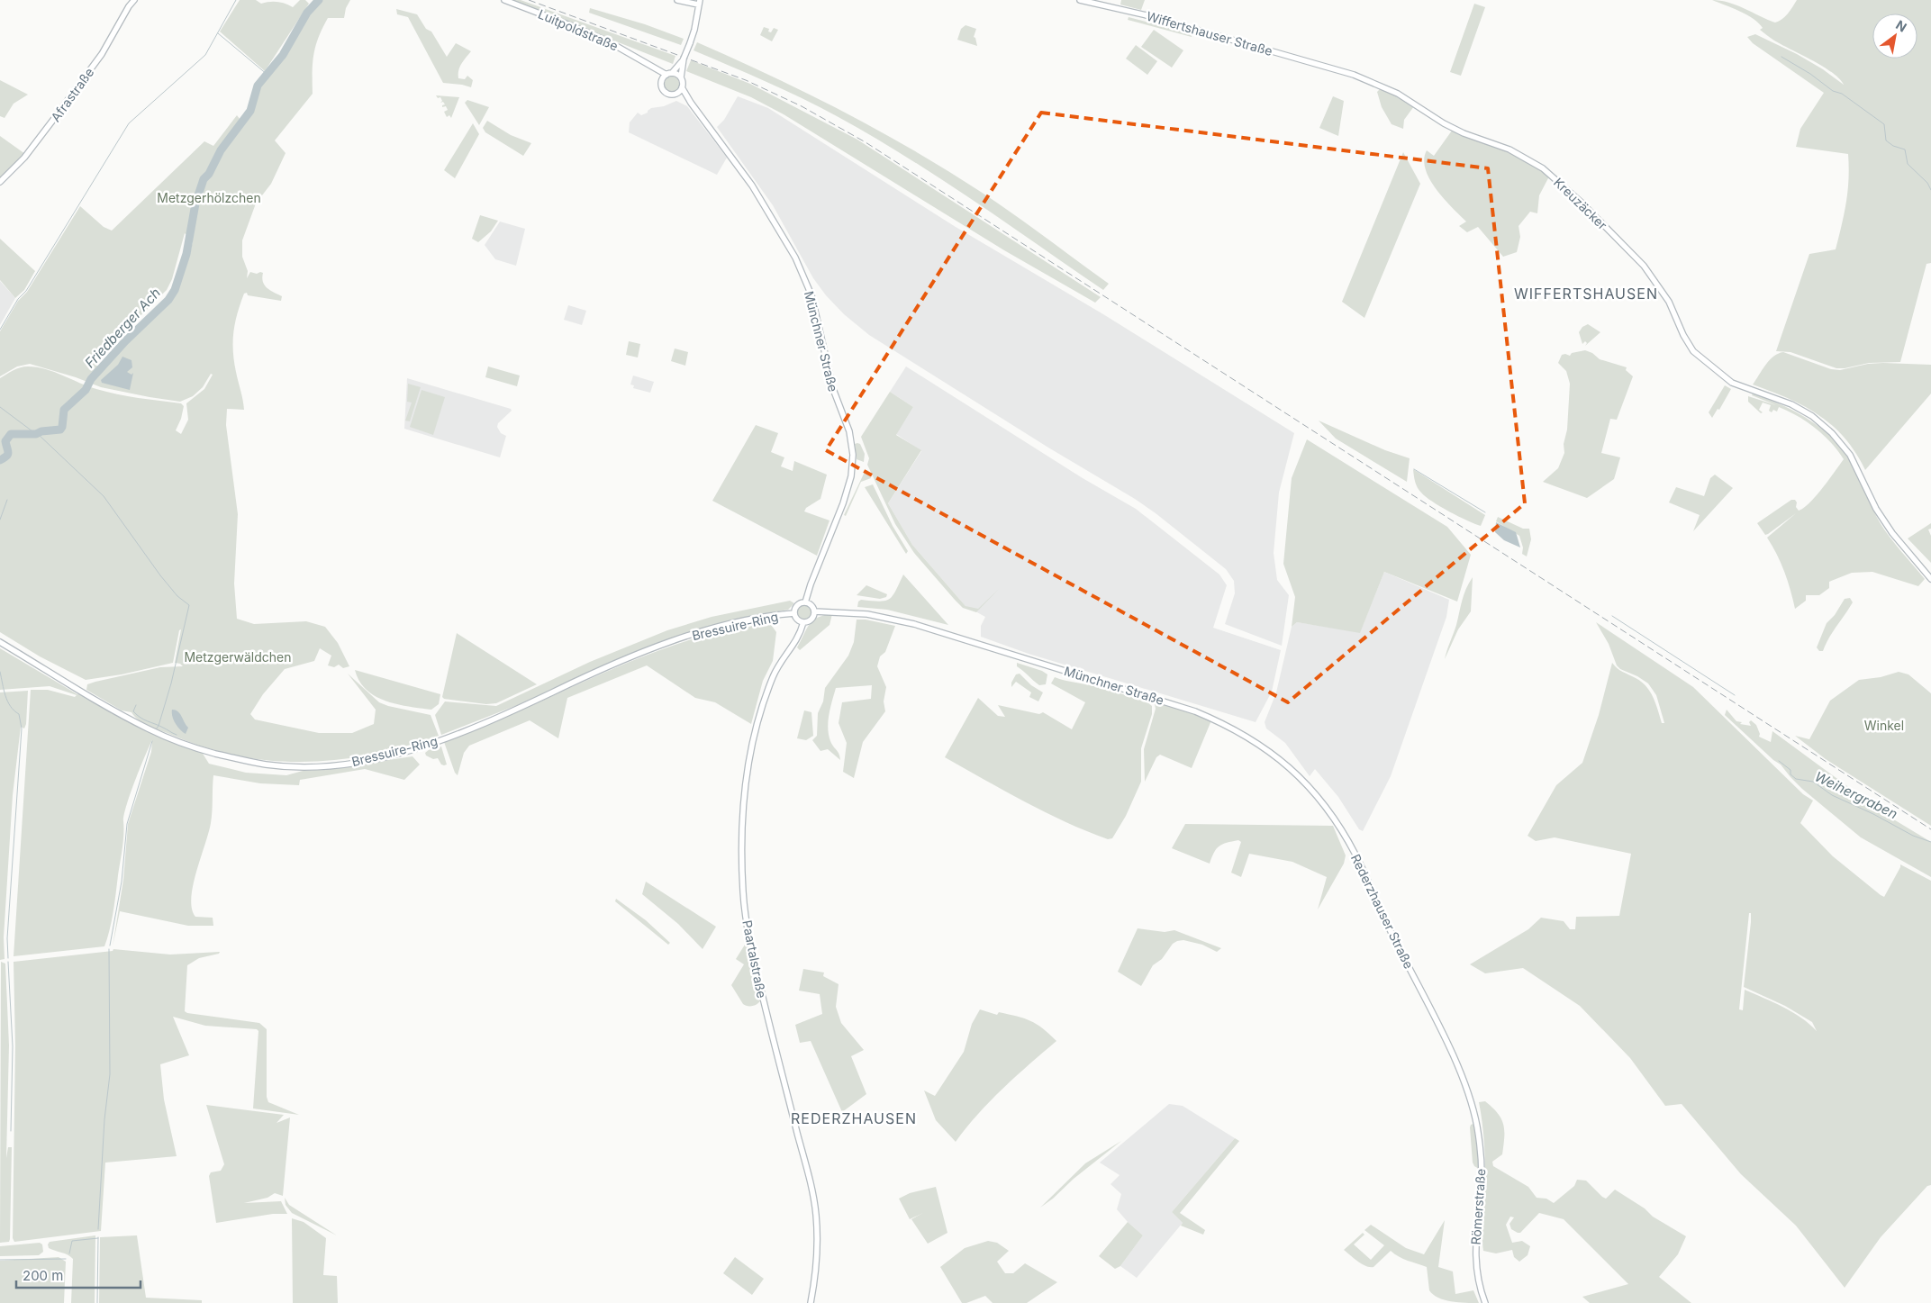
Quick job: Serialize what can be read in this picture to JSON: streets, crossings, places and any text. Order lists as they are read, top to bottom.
{
  "streets": {
    "main road": [
      "Luitpoldstraße",
      "Wiffertshauser Straße",
      "Afrastraße",
      "Kreuzäcker",
      "Münchner Straße",
      "Bressuire-Ring",
      "Rederzhauser Straße",
      "Paartalstraße",
      "Römerstraße"
    ]
  },
  "crossings": [
    ["Luitpoldstraße", "Münchner Straße"],
    ["Wiffertshauser Straße", "Kreuzäcker"],
    ["Münchner Straße", "Bressuire-Ring"],
    ["Münchner Straße", "Rederzhauser Straße"],
    ["Münchner Straße", "Paartalstraße"],
    ["Bressuire-Ring", "Paartalstraße"],
    ["Rederzhauser Straße", "Römerstraße"]
  ],
  "districts": ["WIFFERTSHAUSEN", "REDERZHAUSEN"],
  "water": ["Friedberger Ach", "Weihergraben"],
  "parks": ["Metzgerhölzchen", "Metzgerwäldchen", "Winkel"],
  "scale_bar": "200 m",
  "north": "top right"
}
